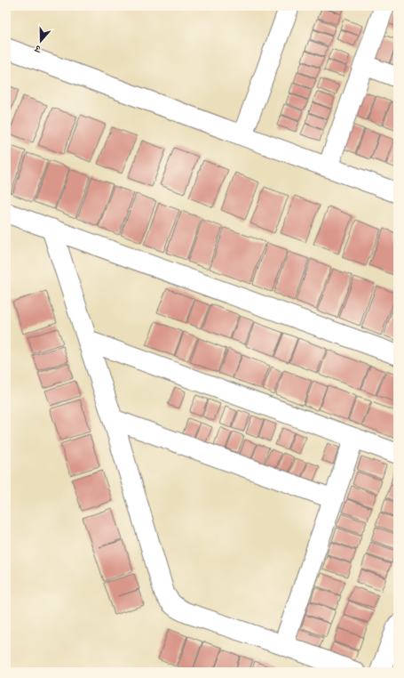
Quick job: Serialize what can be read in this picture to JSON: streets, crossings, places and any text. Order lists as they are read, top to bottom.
{
  "north": "bottom"
}
